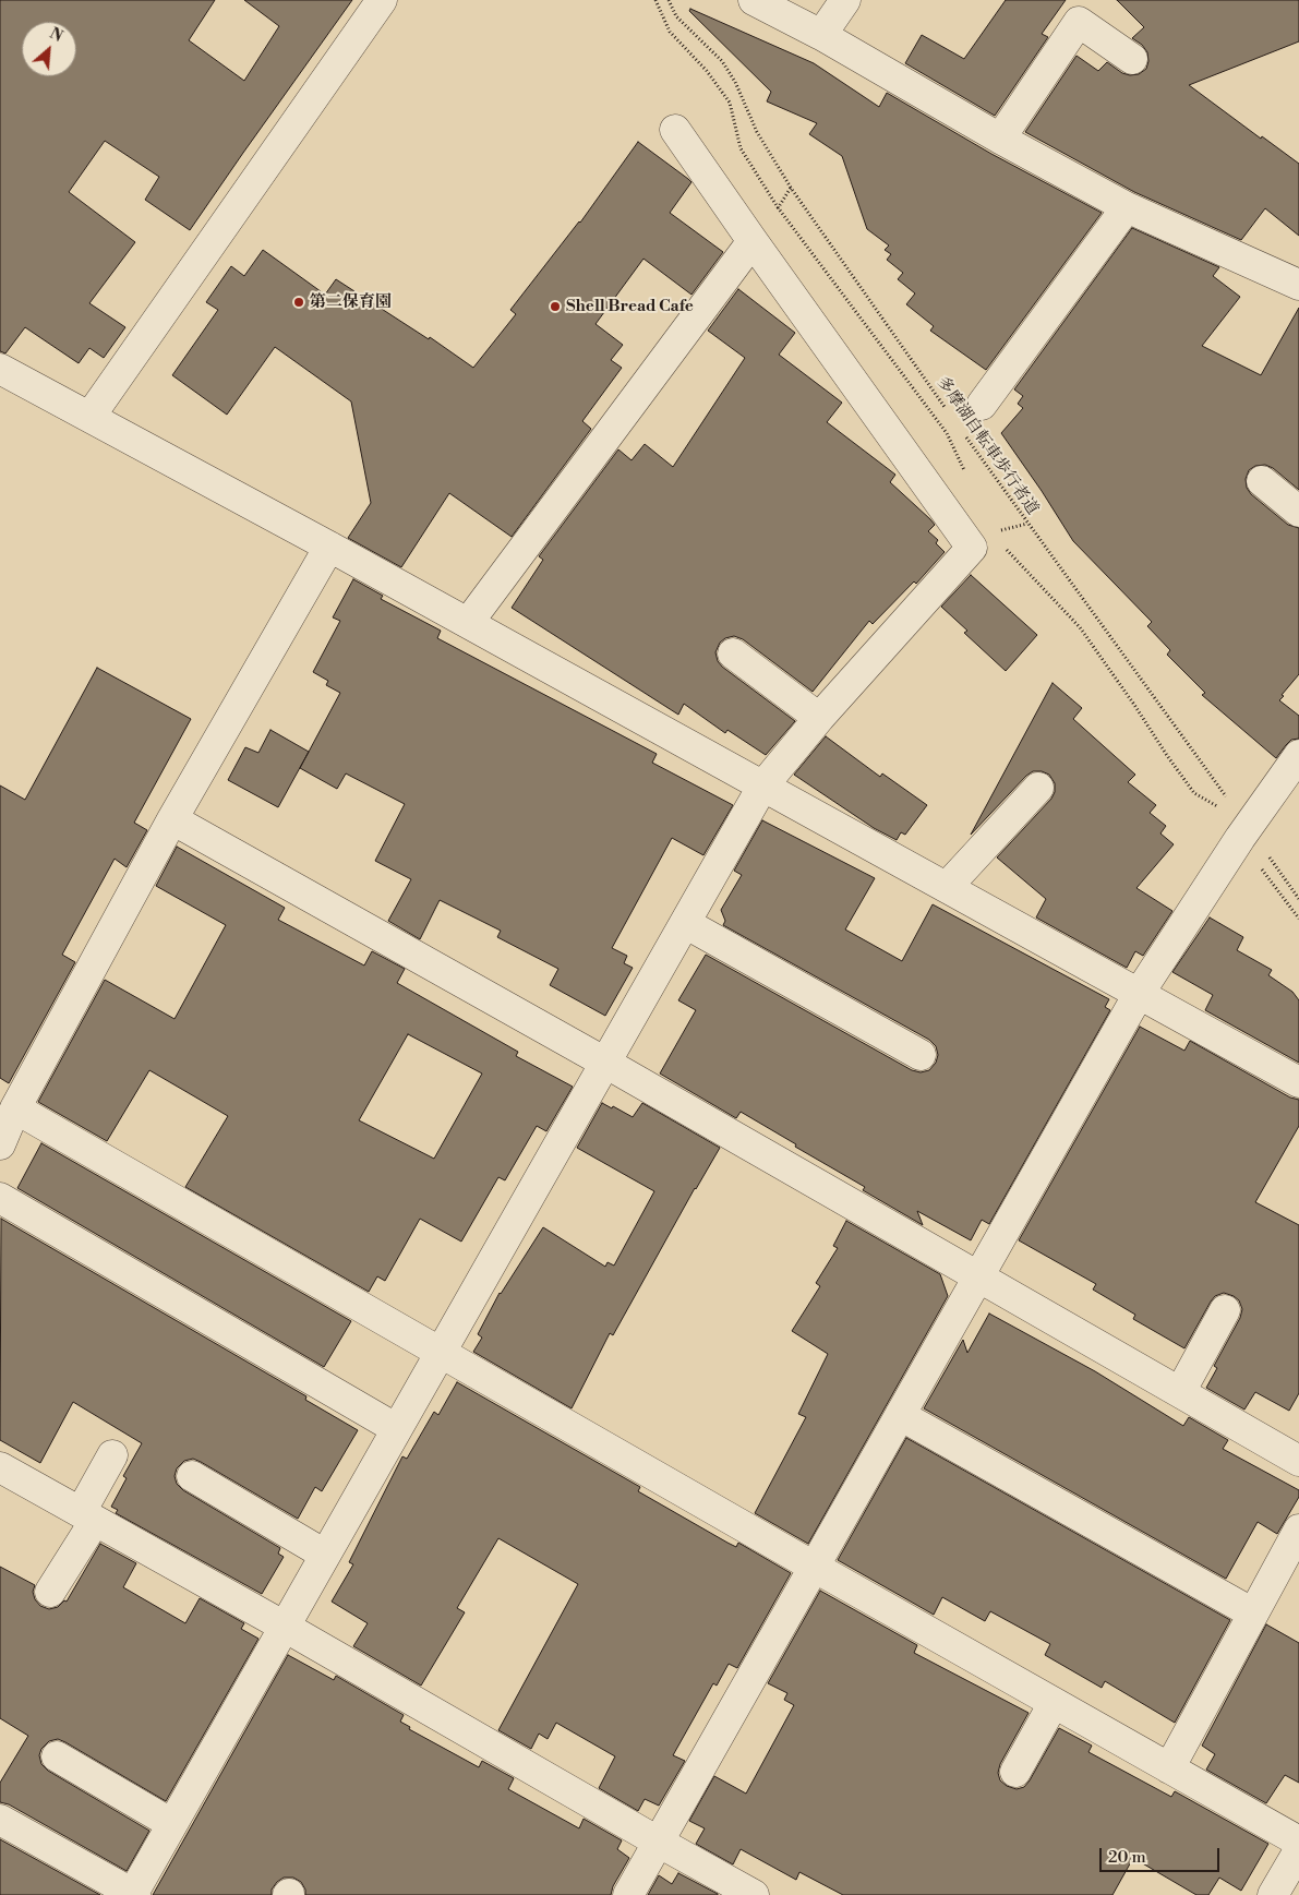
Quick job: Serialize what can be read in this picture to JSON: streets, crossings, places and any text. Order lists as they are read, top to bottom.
{
  "streets": {
    "path": ["多摩湖自転車歩行者道"]
  },
  "places": ["第二保育園", "Shell Bread Cafe"],
  "scale_bar": "20 m",
  "north": "top right"
}
